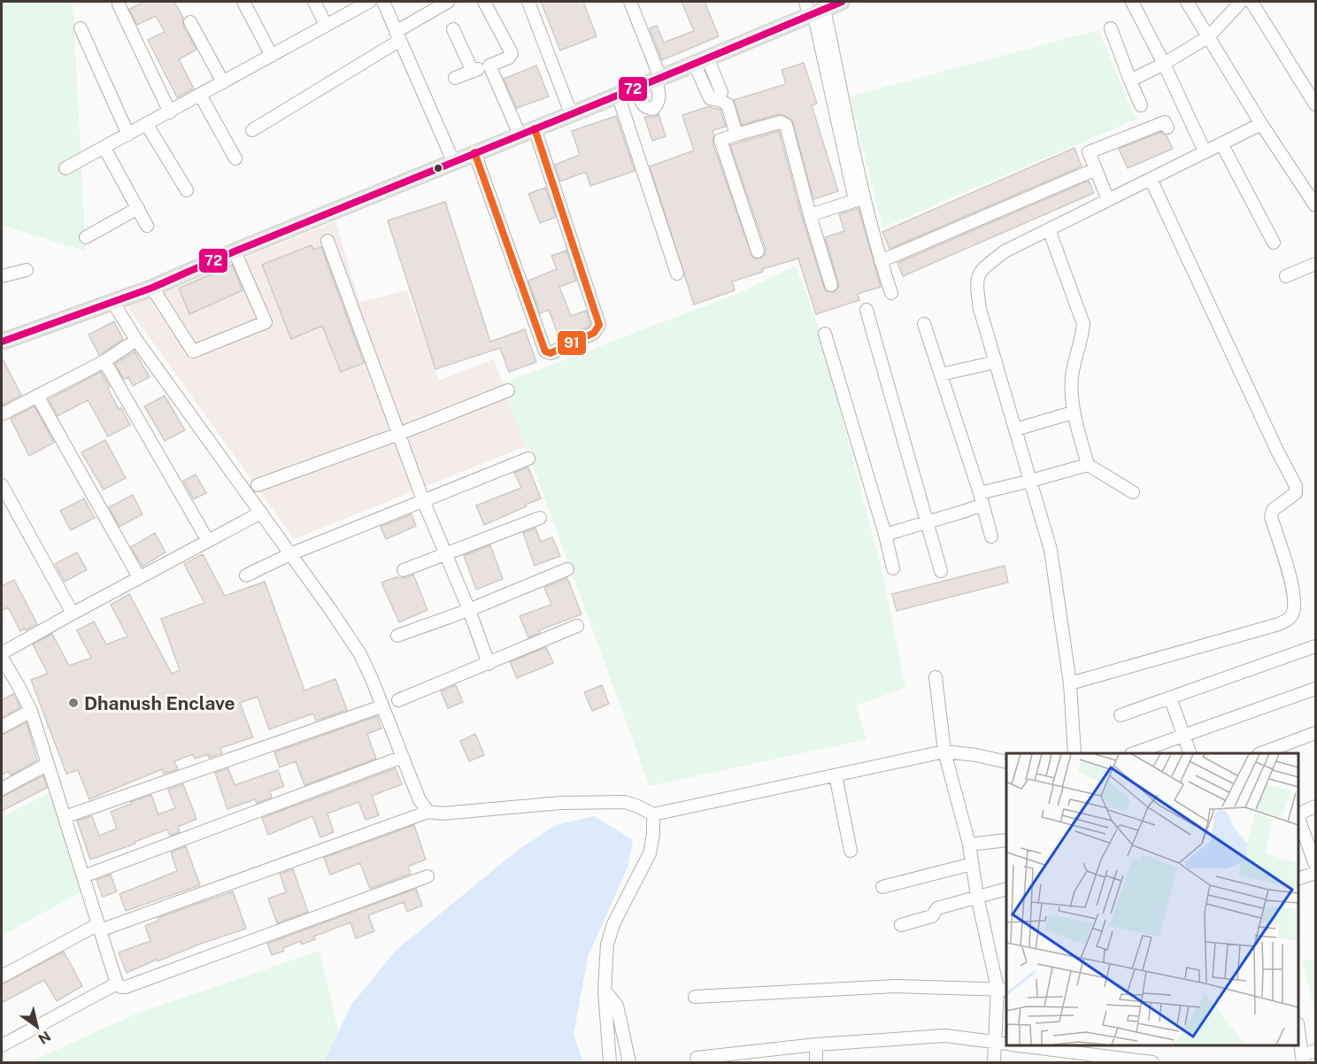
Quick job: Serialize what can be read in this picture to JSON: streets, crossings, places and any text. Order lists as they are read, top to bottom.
{
  "places": ["Dhanush Enclave"],
  "lines": ["transit line 72", "transit line 91"],
  "north": "bottom right"
}
